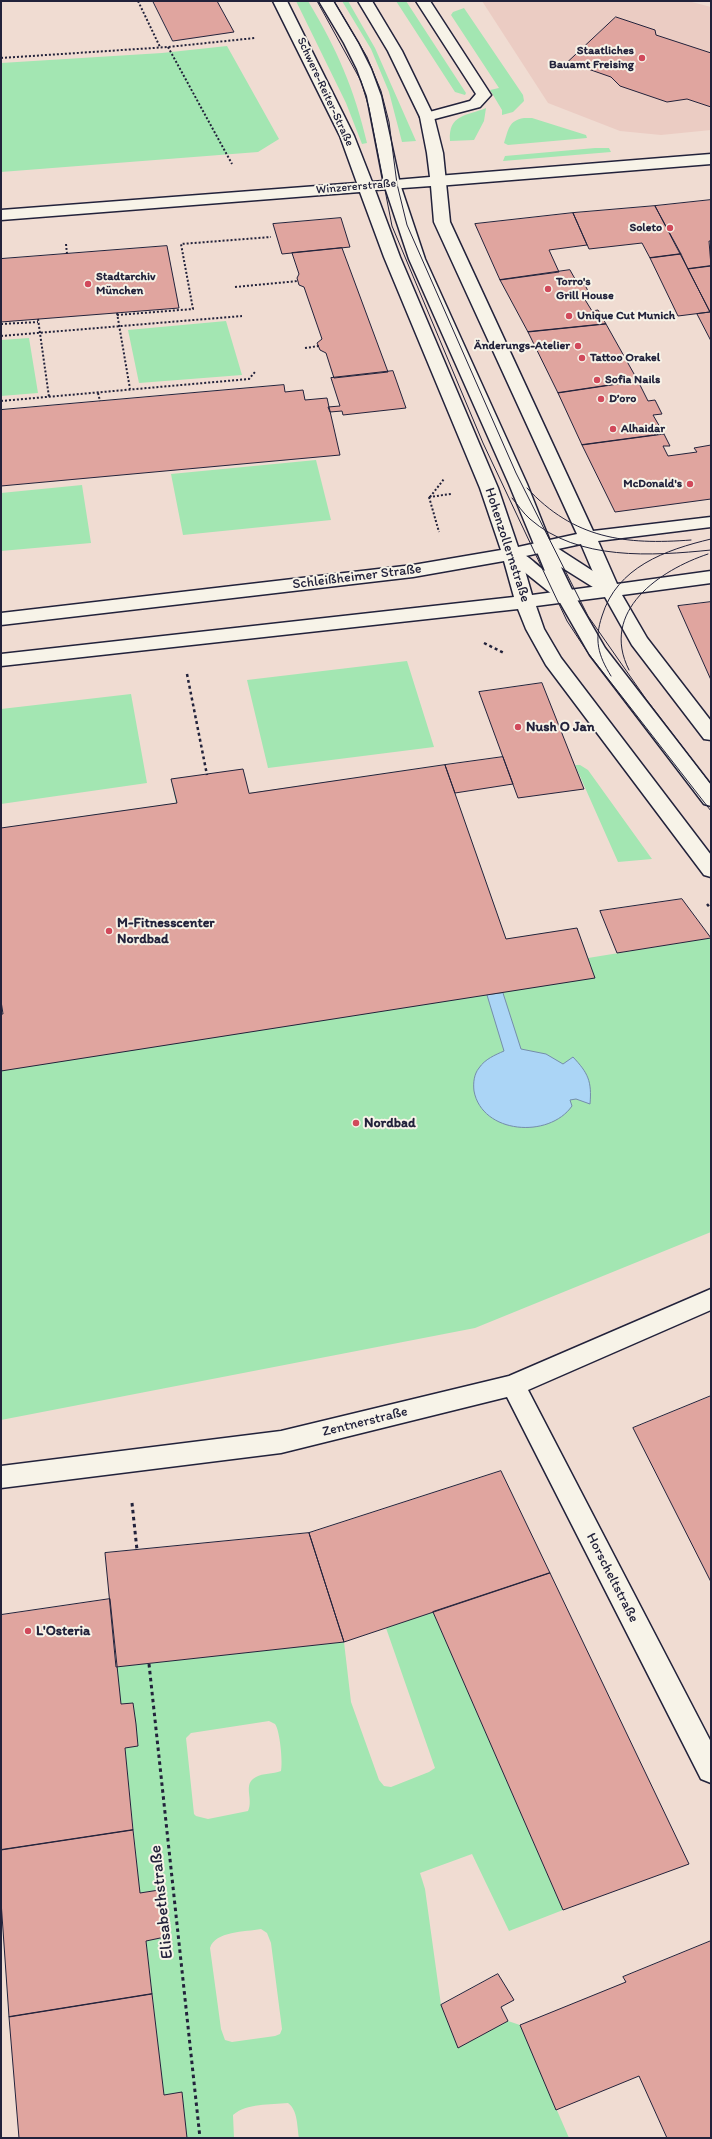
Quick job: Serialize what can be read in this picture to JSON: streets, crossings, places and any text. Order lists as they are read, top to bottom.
{
  "streets": {
    "street": [
      "Schwere-Reiter-Straße",
      "Winzererstraße",
      "Hohenzollernstraße",
      "Schleißheimer Straße",
      "Zentnerstraße",
      "Horscheltstraße"
    ],
    "path": ["Elisabethstraße"]
  },
  "crossings": [
    ["Schwere-Reiter-Straße", "Winzererstraße"],
    ["Schwere-Reiter-Straße", "Hohenzollernstraße"],
    ["Winzererstraße", "Hohenzollernstraße"],
    ["Hohenzollernstraße", "Schleißheimer Straße"],
    ["Zentnerstraße", "Horscheltstraße"]
  ],
  "places": [
    "Staatliches Bauamt Freising",
    "Soleto",
    "Stadtarchiv München",
    "Torro's Grill House",
    "Unique Cut Munich",
    "Änderungs-Atelier",
    "Tattoo Orakel",
    "Sofia Nails",
    "D’oro",
    "Alhaidar",
    "McDonald's",
    "Nush O Jan",
    "M-Fitnesscenter Nordbad",
    "Nordbad",
    "L'Osteria"
  ]
}
